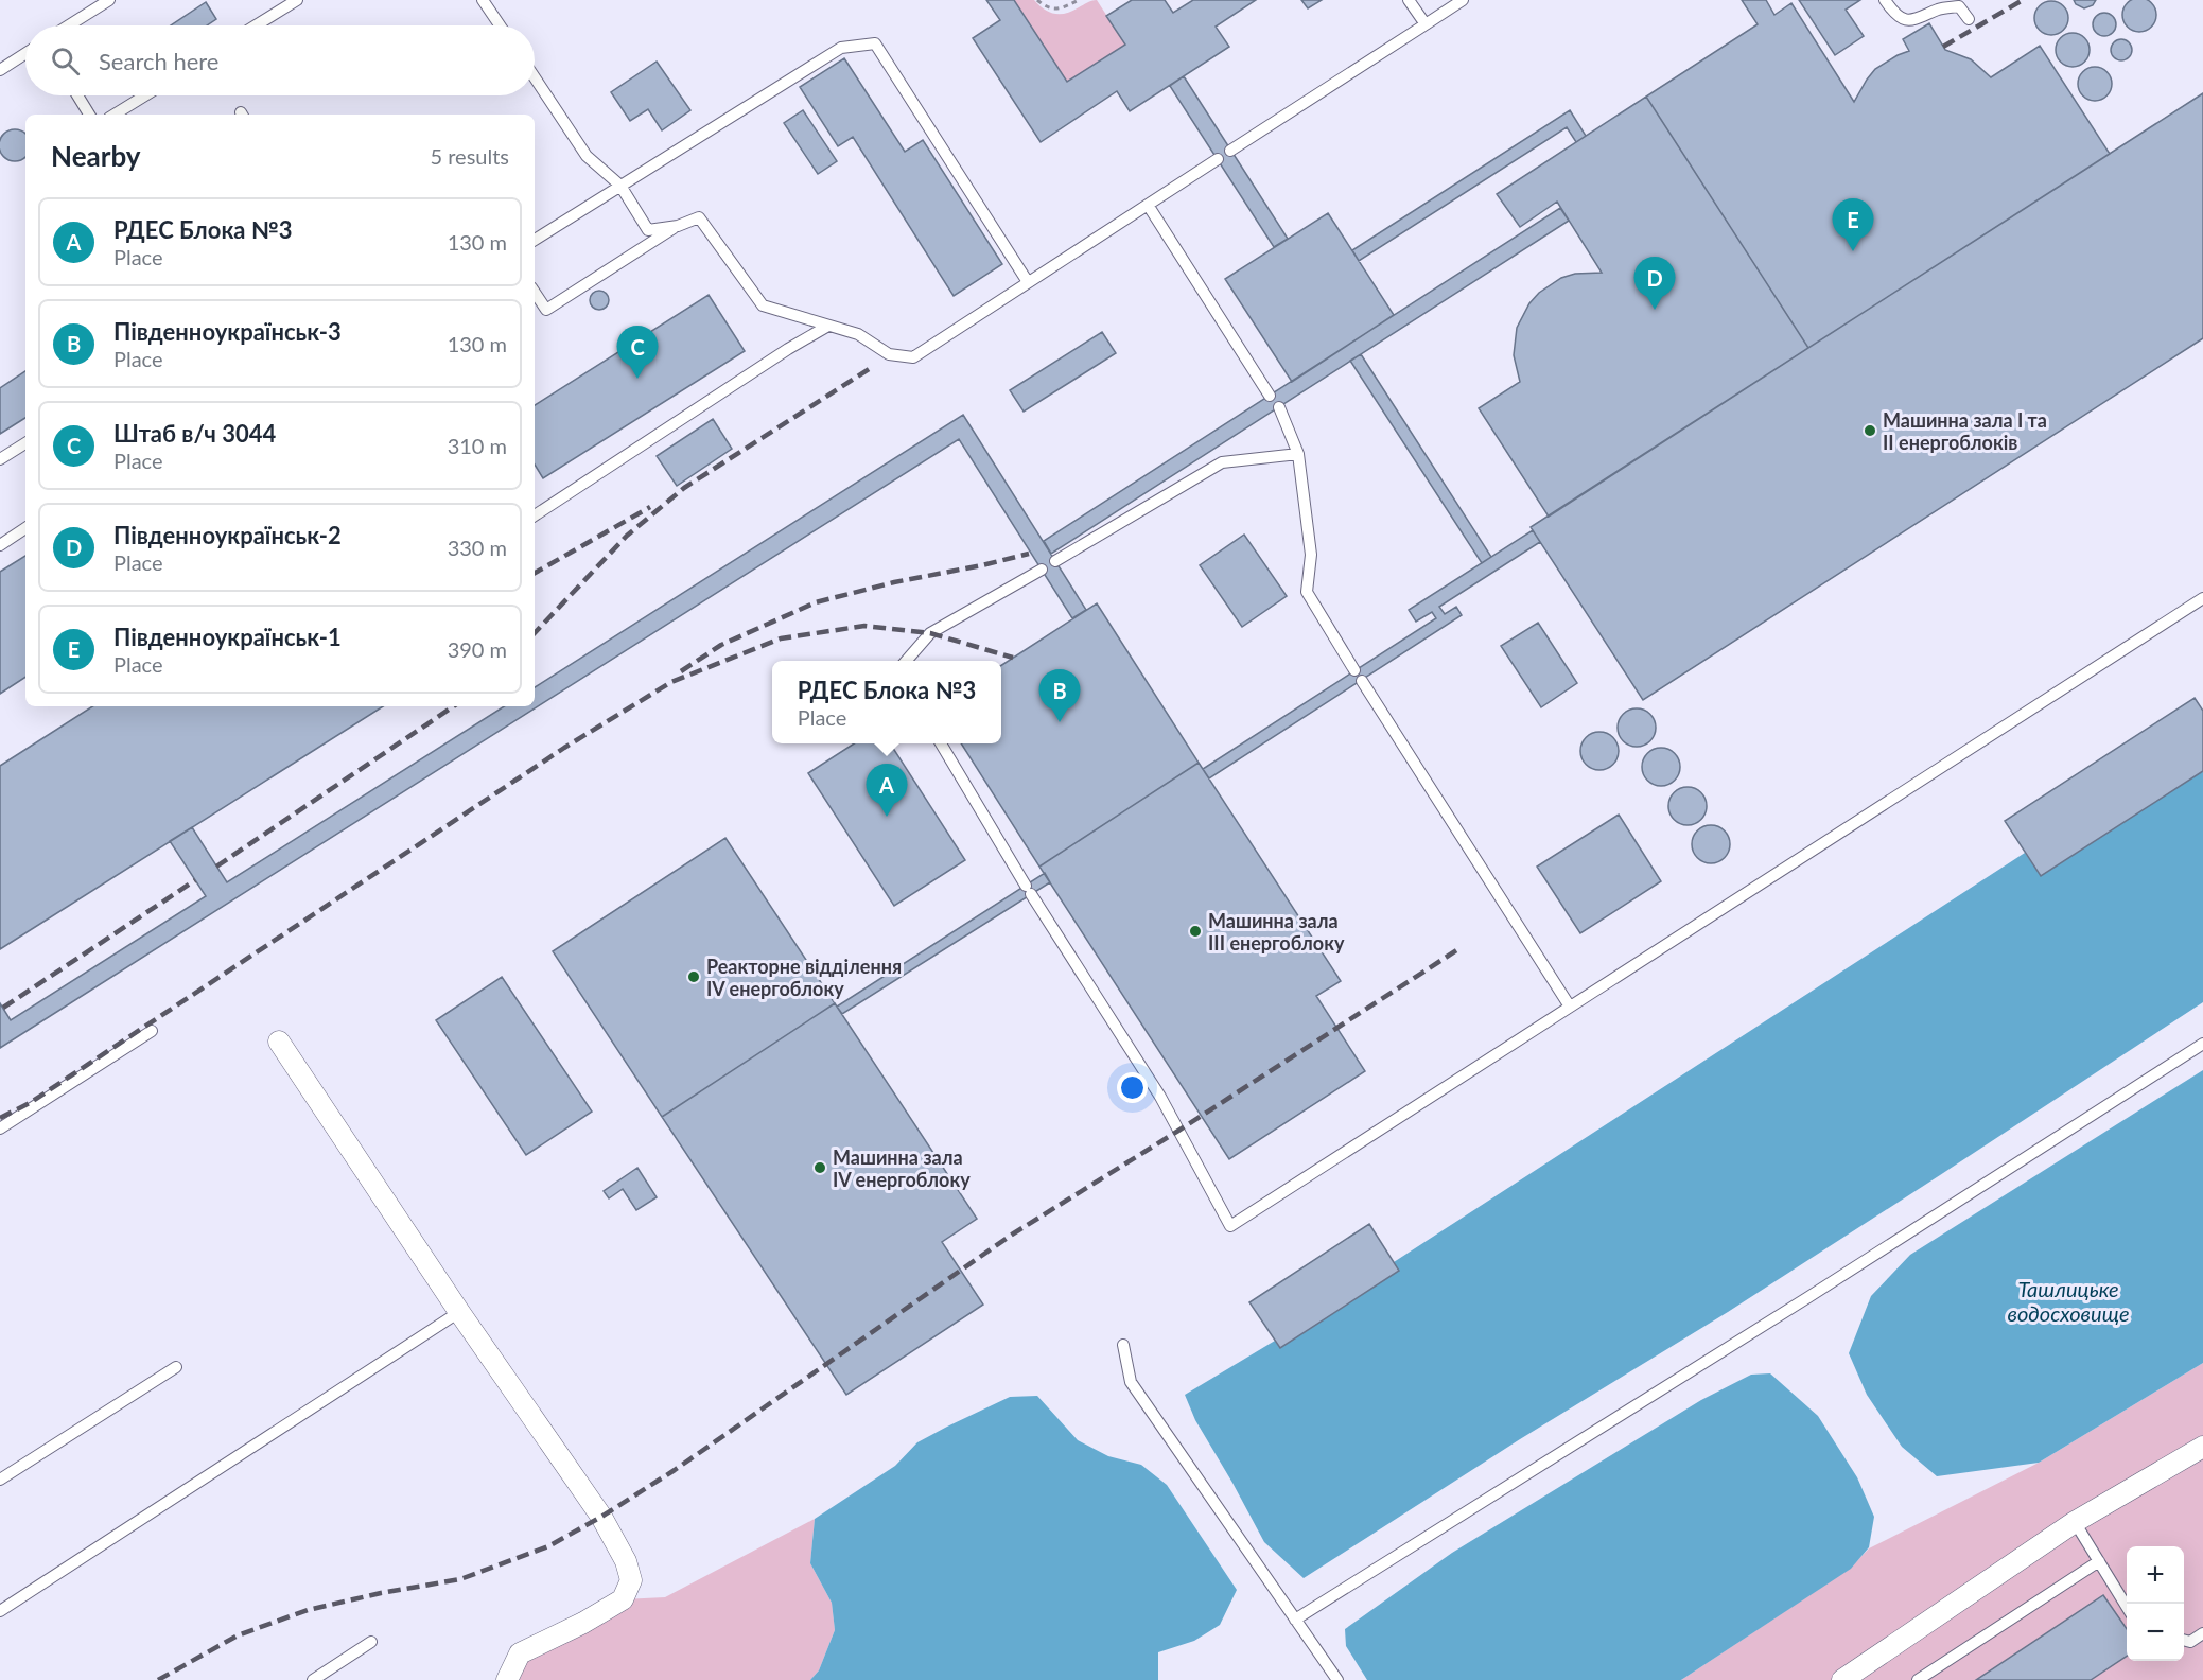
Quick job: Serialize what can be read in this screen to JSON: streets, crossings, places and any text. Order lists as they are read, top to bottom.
{
  "water": ["Ташлицьке водосховище"],
  "places": [
    "Машинна зала I та II енергоблоків",
    "Машинна зала III енергоблоку",
    "Реакторне відділення IV енергоблоку",
    "Машинна зала IV енергоблоку"
  ],
  "page": {
    "search": "Search here",
    "heading": ["Nearby", "5 results"],
    "list": [
      {
        "mark": "A",
        "name": "РДЕС Блока №3",
        "note": "Place",
        "value": "130 m"
      },
      {
        "mark": "B",
        "name": "Південноукраїнськ-3",
        "note": "Place",
        "value": "130 m"
      },
      {
        "mark": "C",
        "name": "Штаб в/ч 3044",
        "note": "Place",
        "value": "310 m"
      },
      {
        "mark": "D",
        "name": "Південноукраїнськ-2",
        "note": "Place",
        "value": "330 m"
      },
      {
        "mark": "E",
        "name": "Південноукраїнськ-1",
        "note": "Place",
        "value": "390 m"
      }
    ],
    "pins": [
      "E",
      "D",
      "C",
      "B",
      "A"
    ],
    "popup": ["РДЕС Блока №3", "Place"],
    "map_buttons": ["+", "−"]
  }
}
